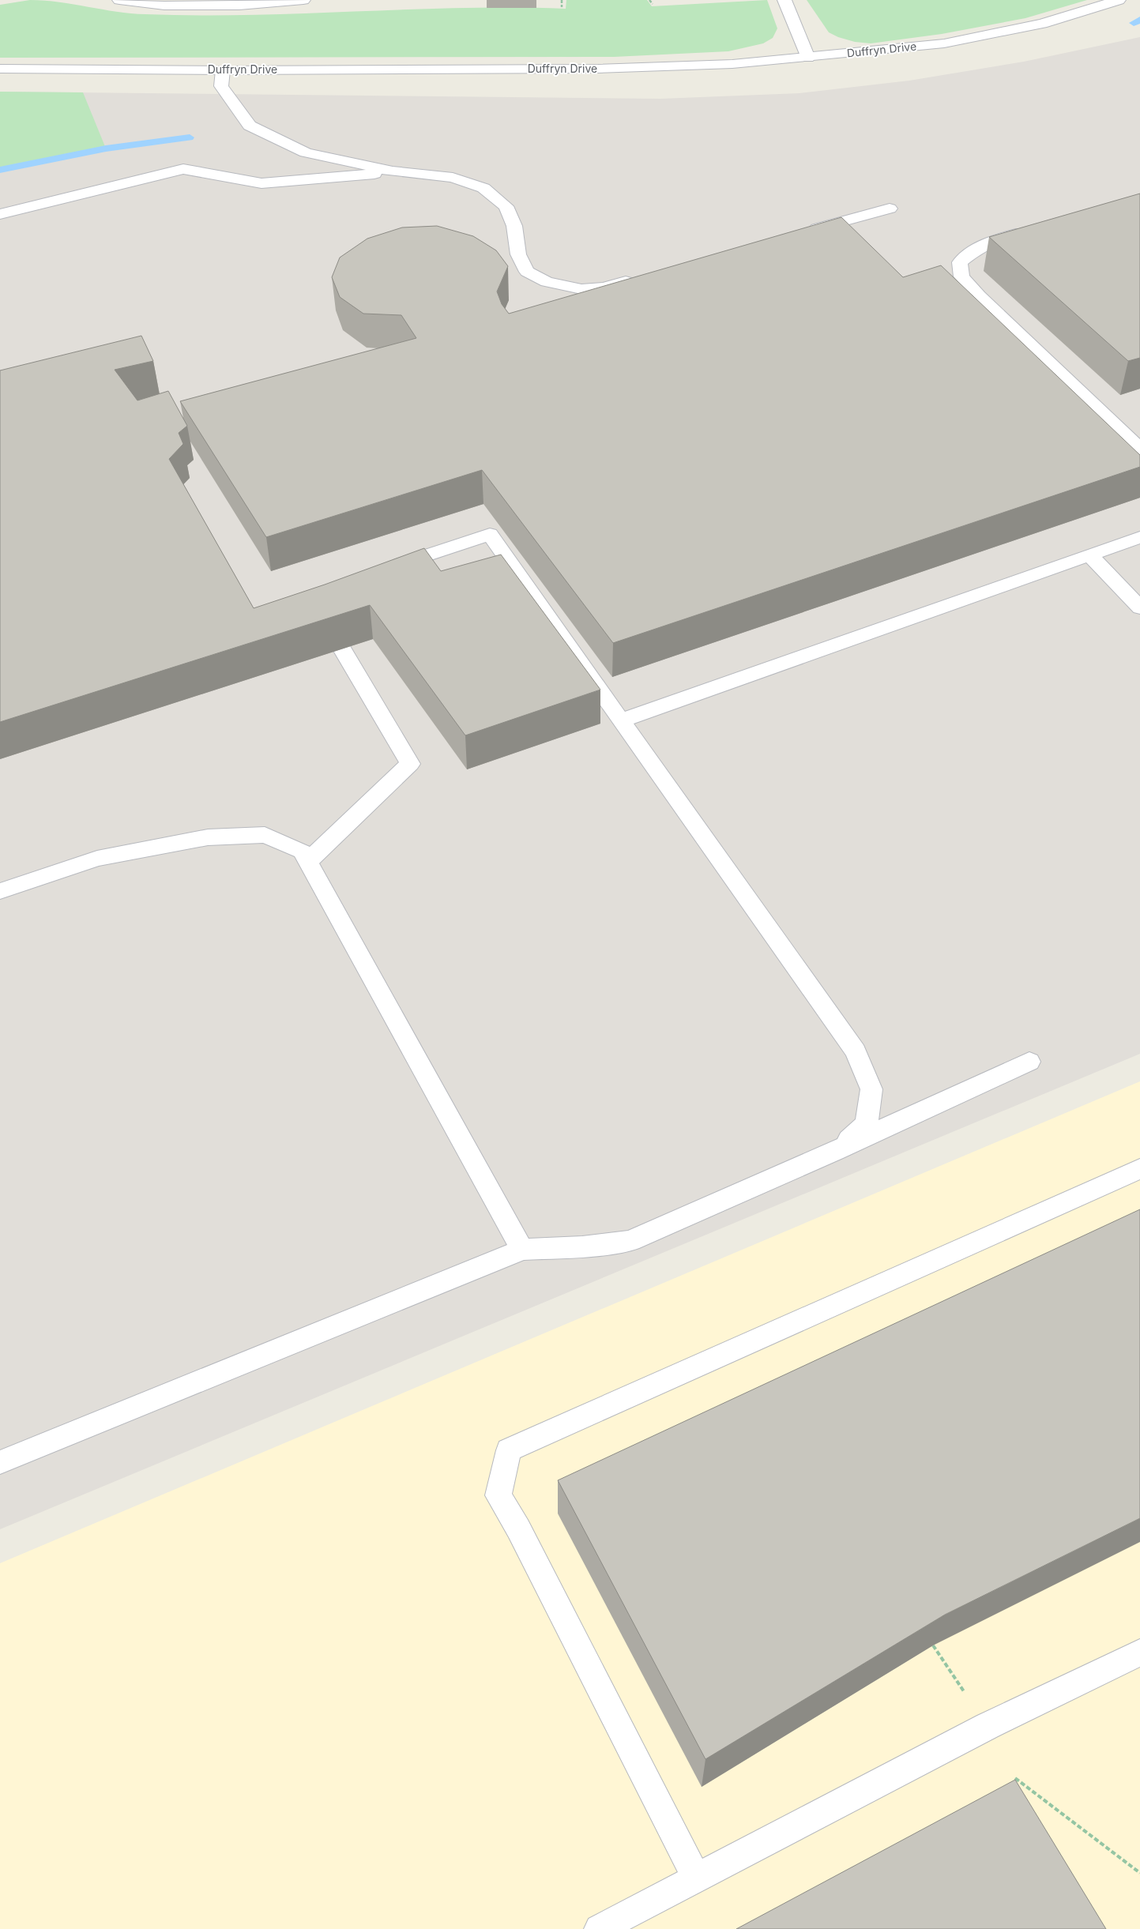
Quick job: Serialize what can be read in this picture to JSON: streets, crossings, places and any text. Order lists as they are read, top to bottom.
{
  "streets": {
    "street": ["Duffryn Drive"]
  }
}
